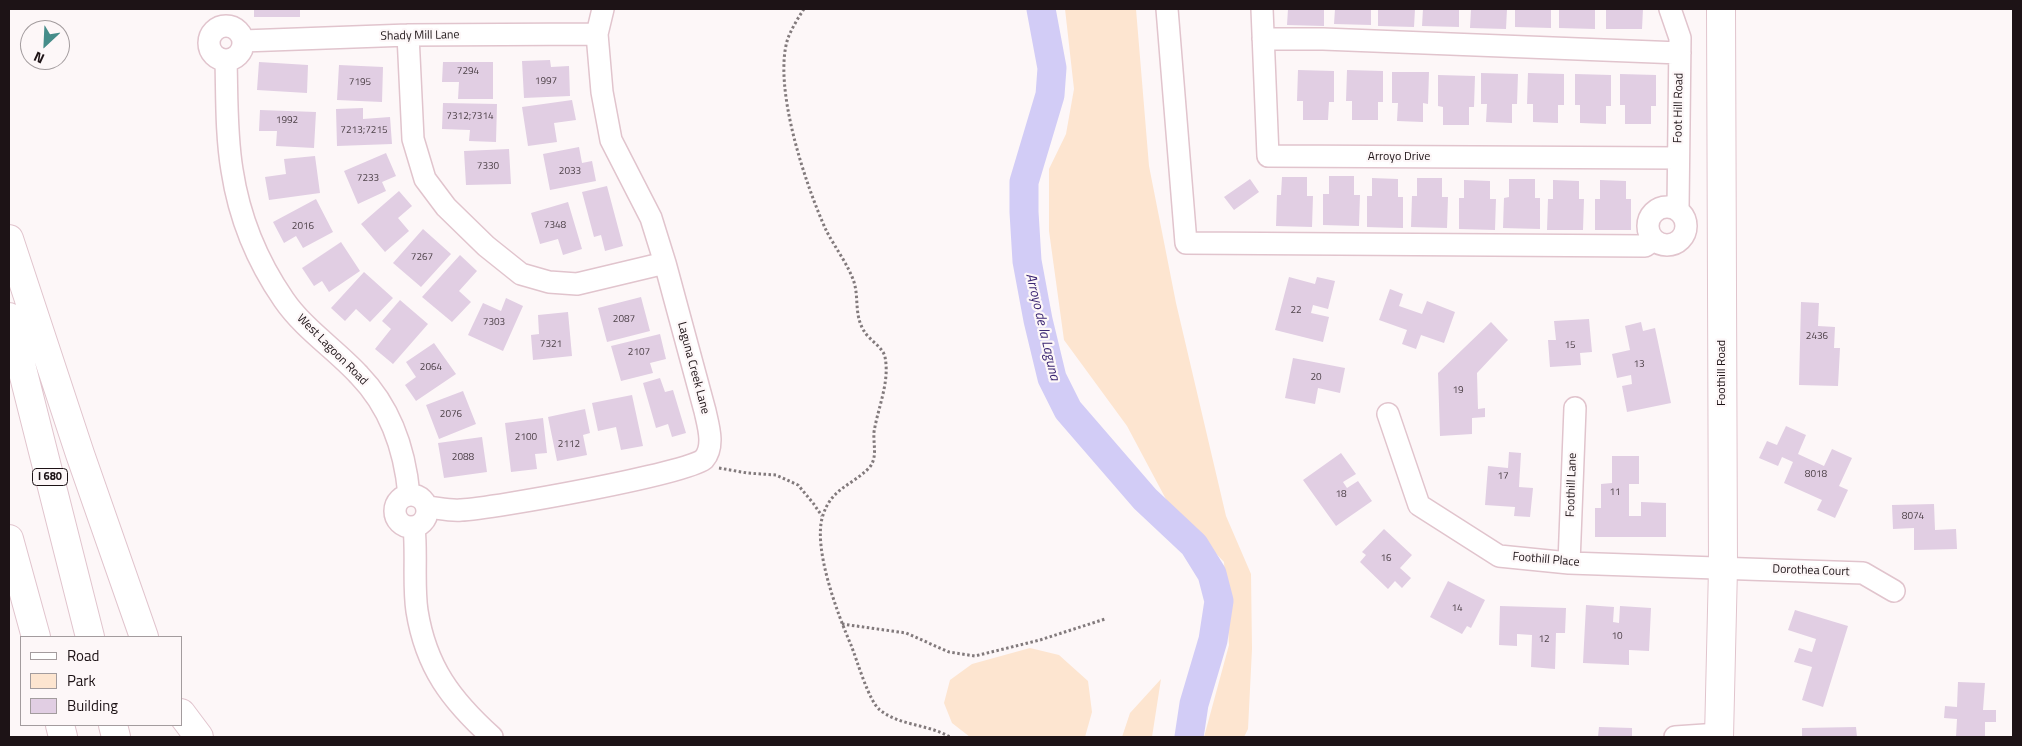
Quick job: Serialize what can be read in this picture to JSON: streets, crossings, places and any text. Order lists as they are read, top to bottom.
{
  "streets": {
    "main road": ["Foothill Road", "I 680"],
    "street": [
      "Shady Mill Lane",
      "Foot Hill Road",
      "Arroyo Drive",
      "West Lagoon Road",
      "Laguna Creek Lane",
      "Foothill Lane",
      "Foothill Place",
      "Dorothea Court"
    ]
  },
  "crossings": [
    ["Shady Mill Lane", "West Lagoon Road"],
    ["Shady Mill Lane", "Laguna Creek Lane"],
    ["Foot Hill Road", "Arroyo Drive"],
    ["Foothill Road", "Foothill Place"],
    ["Foothill Road", "Dorothea Court"],
    ["Foothill Lane", "Foothill Place"],
    ["Foothill Place", "Dorothea Court"]
  ],
  "water": ["Arroyo de la Laguna"],
  "house_numbers": [
    "7294",
    "1997",
    "7195",
    "7312;7314",
    "1992",
    "7213;7215",
    "7330",
    "2033",
    "7233",
    "7348",
    "2016",
    "7267",
    "22",
    "2087",
    "7303",
    "2436",
    "7321",
    "15",
    "2107",
    "13",
    "2064",
    "20",
    "19",
    "2076",
    "2100",
    "2112",
    "2088",
    "8018",
    "17",
    "11",
    "18",
    "8074",
    "16",
    "14",
    "10",
    "12"
  ],
  "legend": ["Road", "Park", "Building"],
  "north": "bottom left"
}
